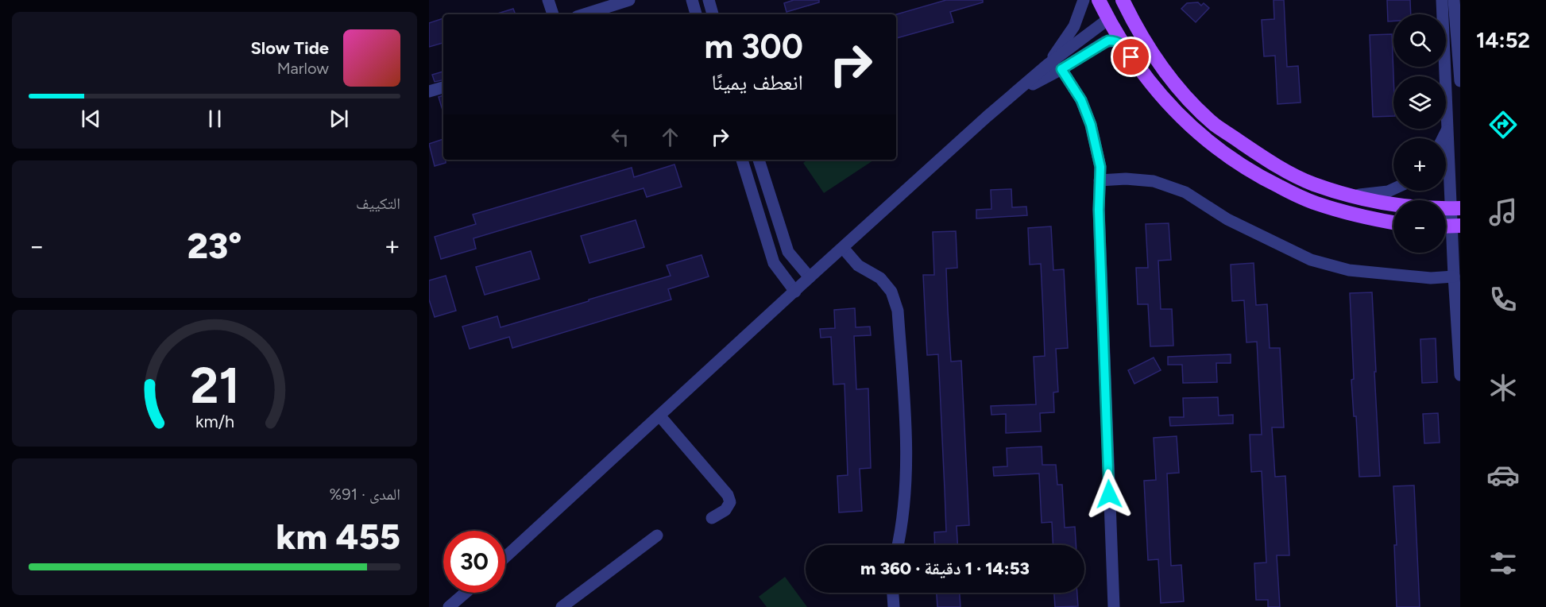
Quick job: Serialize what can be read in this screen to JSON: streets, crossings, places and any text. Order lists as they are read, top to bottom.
{
  "page": {
    "tabs": "14:52",
    "map_buttons": ["+", "−"],
    "turn": ["300 m", "انعطف يمينًا"],
    "song": ["Slow Tide", "Marlow"],
    "tile": [
      "التكييف",
      ["المدى · 91%", "455 km"]
    ],
    "heat": ["−", "23°", "+"],
    "limit": "30",
    "trip": "14:53 · 1 دقيقة · 360 m",
    "gauge": ["21", "km/h"]
  }
}
